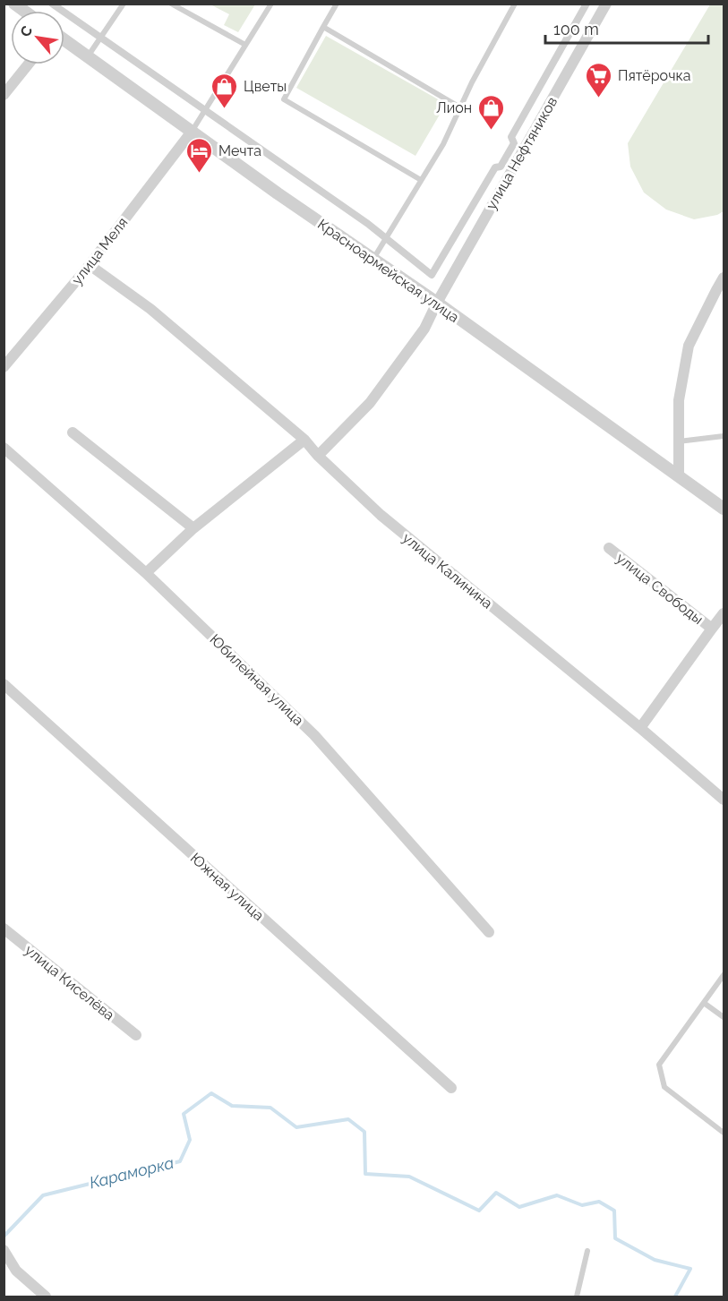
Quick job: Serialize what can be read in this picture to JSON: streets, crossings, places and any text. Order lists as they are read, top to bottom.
{
  "streets": {
    "street": [
      "улица Нефтяников",
      "улица Меля",
      "Красноармейская улица",
      "улица Калинина",
      "улица Свободы",
      "Юбилейная улица",
      "Южная улица",
      "улица Киселёва"
    ]
  },
  "crossings": [
    ["улица Нефтяников", "Красноармейская улица"],
    ["улица Нефтяников", "улица Калинина"],
    ["улица Меля", "Красноармейская улица"],
    ["улица Меля", "улица Калинина"]
  ],
  "water": ["Караморка"],
  "places": {
    "supermarket": ["Пятёрочка"],
    "shop": ["Цветы", "Лион"],
    "hotel": ["Мечта"]
  },
  "scale_bar": "100 m",
  "north": "top left"
}
